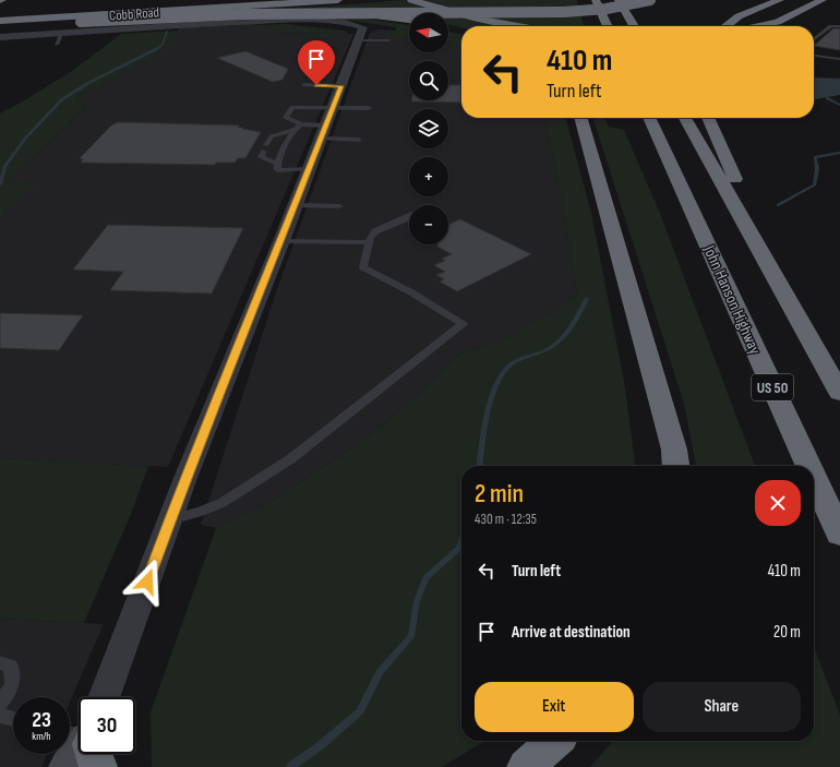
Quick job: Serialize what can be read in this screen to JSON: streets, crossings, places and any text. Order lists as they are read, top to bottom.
{
  "streets": {
    "highway": ["John Hanson Highway", "US 50"],
    "street": ["Cobb Road"]
  },
  "north": "left",
  "page": {
    "map_buttons": ["+", "−"],
    "turn": ["410 m", "Turn left"],
    "heading": ["2 min", "430 m · 12:35"],
    "list": [
      {
        "name": "Turn left",
        "value": "410 m"
      },
      {
        "name": "Arrive at destination",
        "value": "20 m"
      }
    ],
    "buttons": ["Exit", "Share"],
    "speed": "23 km/h",
    "limit": "30"
  }
}
